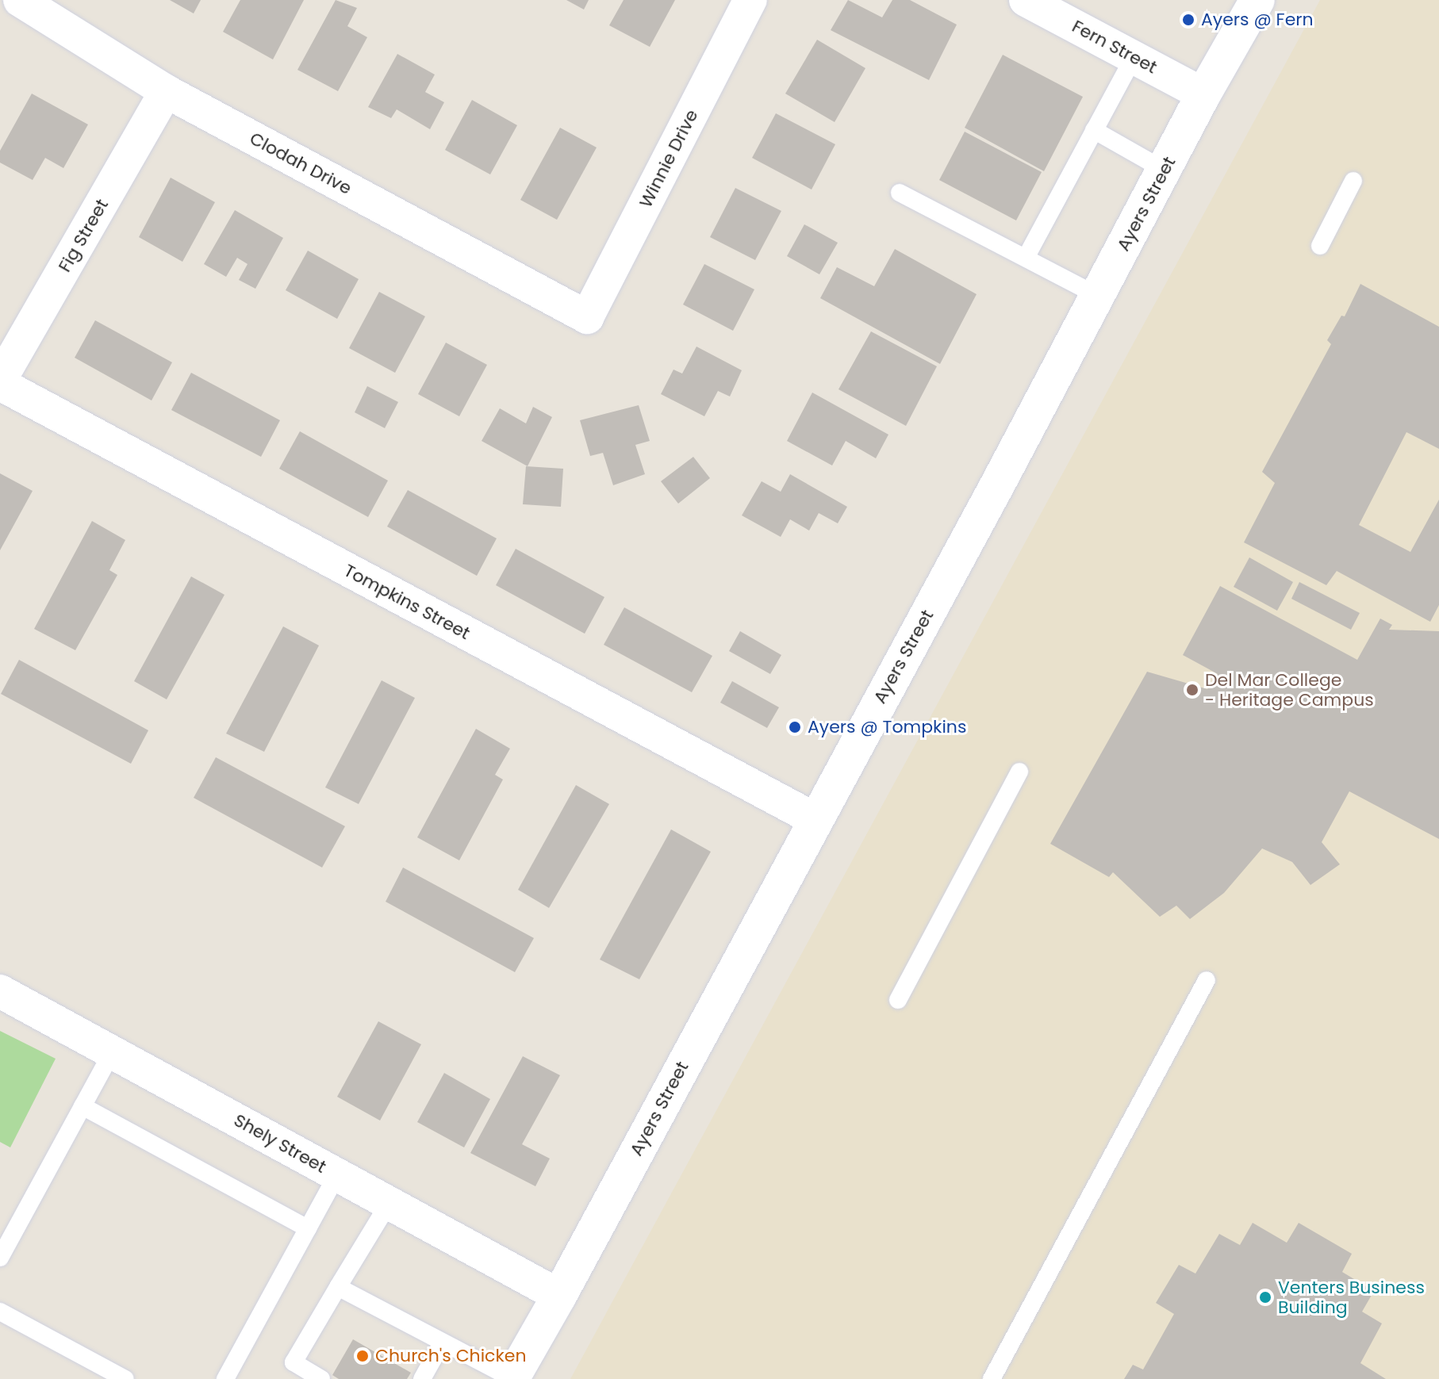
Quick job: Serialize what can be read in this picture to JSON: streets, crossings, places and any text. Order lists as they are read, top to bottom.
{
  "streets": {
    "main road": ["Ayers Street"],
    "street": [
      "Fern Street",
      "Winnie Drive",
      "Clodah Drive",
      "Fig Street",
      "Tompkins Street",
      "Shely Street"
    ]
  },
  "crossings": [
    ["Fern Street", "Ayers Street"],
    ["Winnie Drive", "Clodah Drive"],
    ["Clodah Drive", "Fig Street"],
    ["Ayers Street", "Tompkins Street"],
    ["Ayers Street", "Shely Street"],
    ["Fig Street", "Tompkins Street"]
  ],
  "places": [
    "Ayers @ Fern",
    "Del Mar College - Heritage Campus",
    "Ayers @ Tompkins",
    "Venters Business Building",
    "Church's Chicken"
  ]
}
